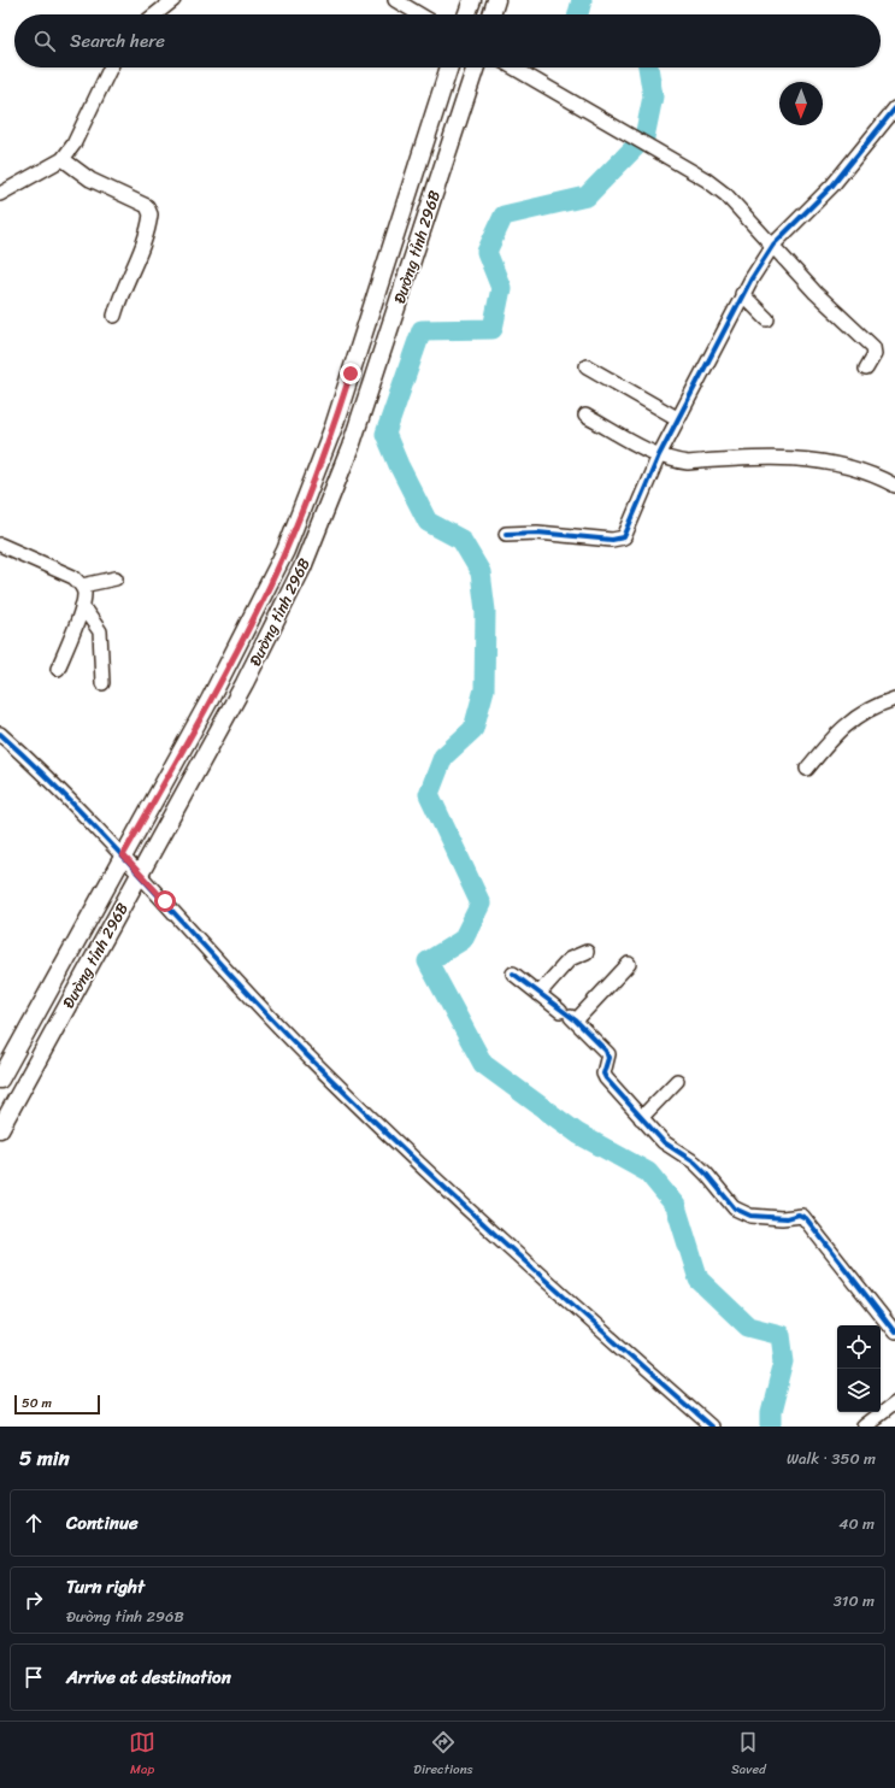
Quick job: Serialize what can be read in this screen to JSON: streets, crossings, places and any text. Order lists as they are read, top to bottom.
{
  "streets": {
    "main road": ["Đường tỉnh 296B"]
  },
  "scale_bar": "50 m",
  "north": "bottom",
  "page": {
    "search": "Search here",
    "scale": "50 m",
    "heading": ["5 min", "Walk · 350 m"],
    "list": [
      ["Continue", "40 m"],
      ["Turn right", "Đường tỉnh 296B", "310 m"],
      "Arrive at destination"
    ],
    "nav": ["Map", "Directions", "Saved"]
  }
}
